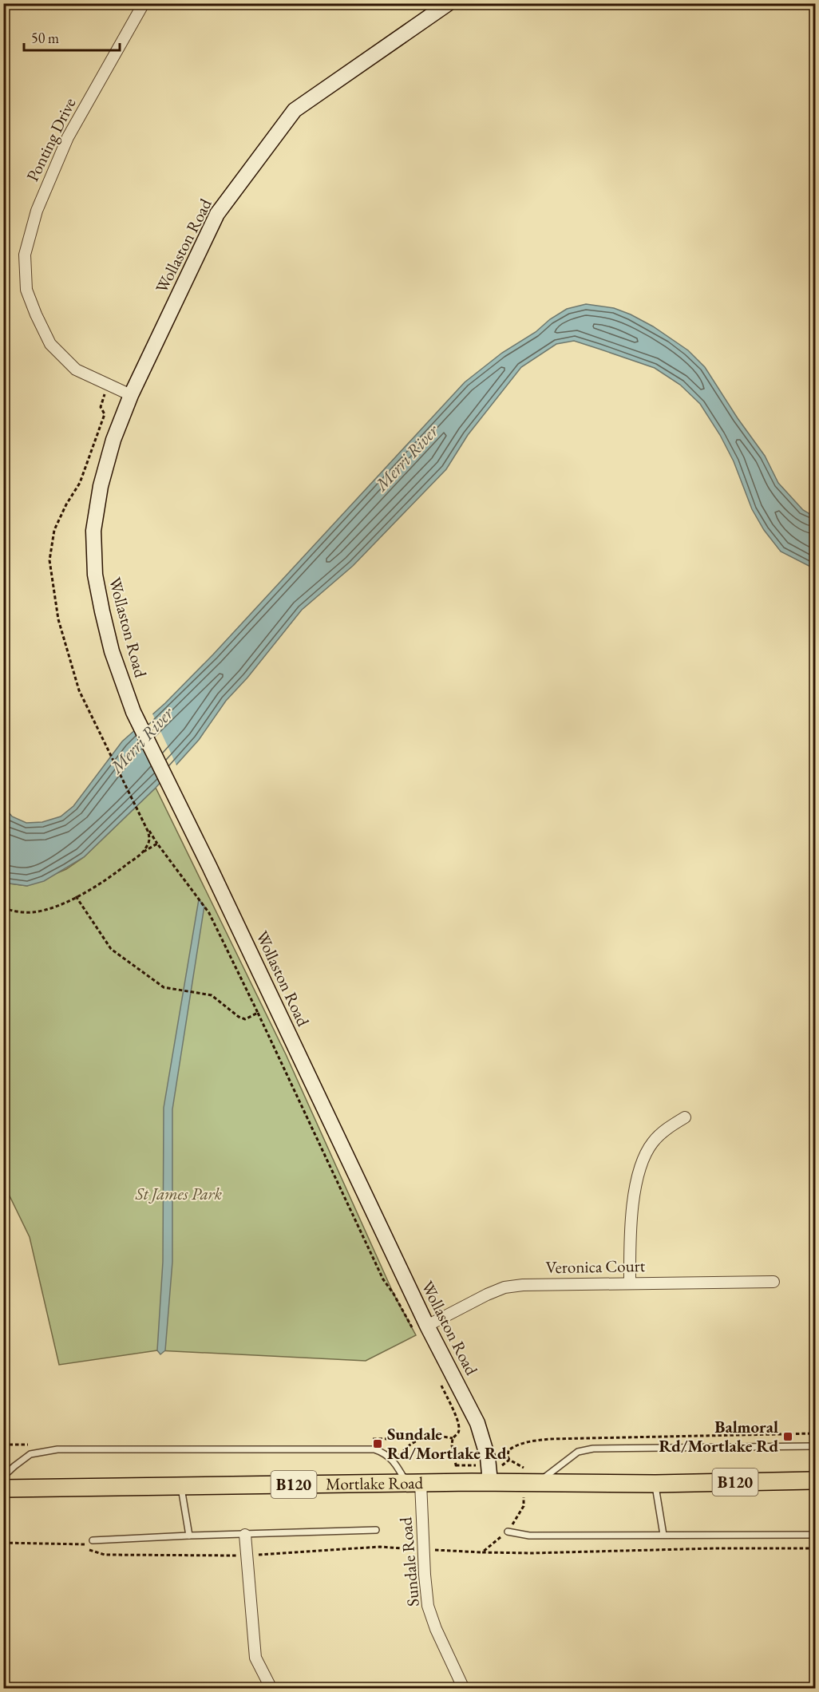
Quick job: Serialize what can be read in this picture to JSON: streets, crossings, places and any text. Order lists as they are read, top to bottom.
{
  "streets": {
    "main road": ["B120", "Mortlake Road"],
    "street": [
      "Ponting Drive",
      "Wollaston Road",
      "Veronica Court",
      "Sundale Road"
    ]
  },
  "crossings": [
    ["Ponting Drive", "Wollaston Road"],
    ["Wollaston Road", "Veronica Court"],
    ["Wollaston Road", "Mortlake Road"],
    ["Mortlake Road", "Sundale Road"]
  ],
  "water": ["Merri River"],
  "parks": ["St James Park"],
  "places": {
    "transit": ["Balmoral Rd/Mortlake Rd", "Sundale Rd/Mortlake Rd"]
  },
  "scale_bar": "50 m"
}
